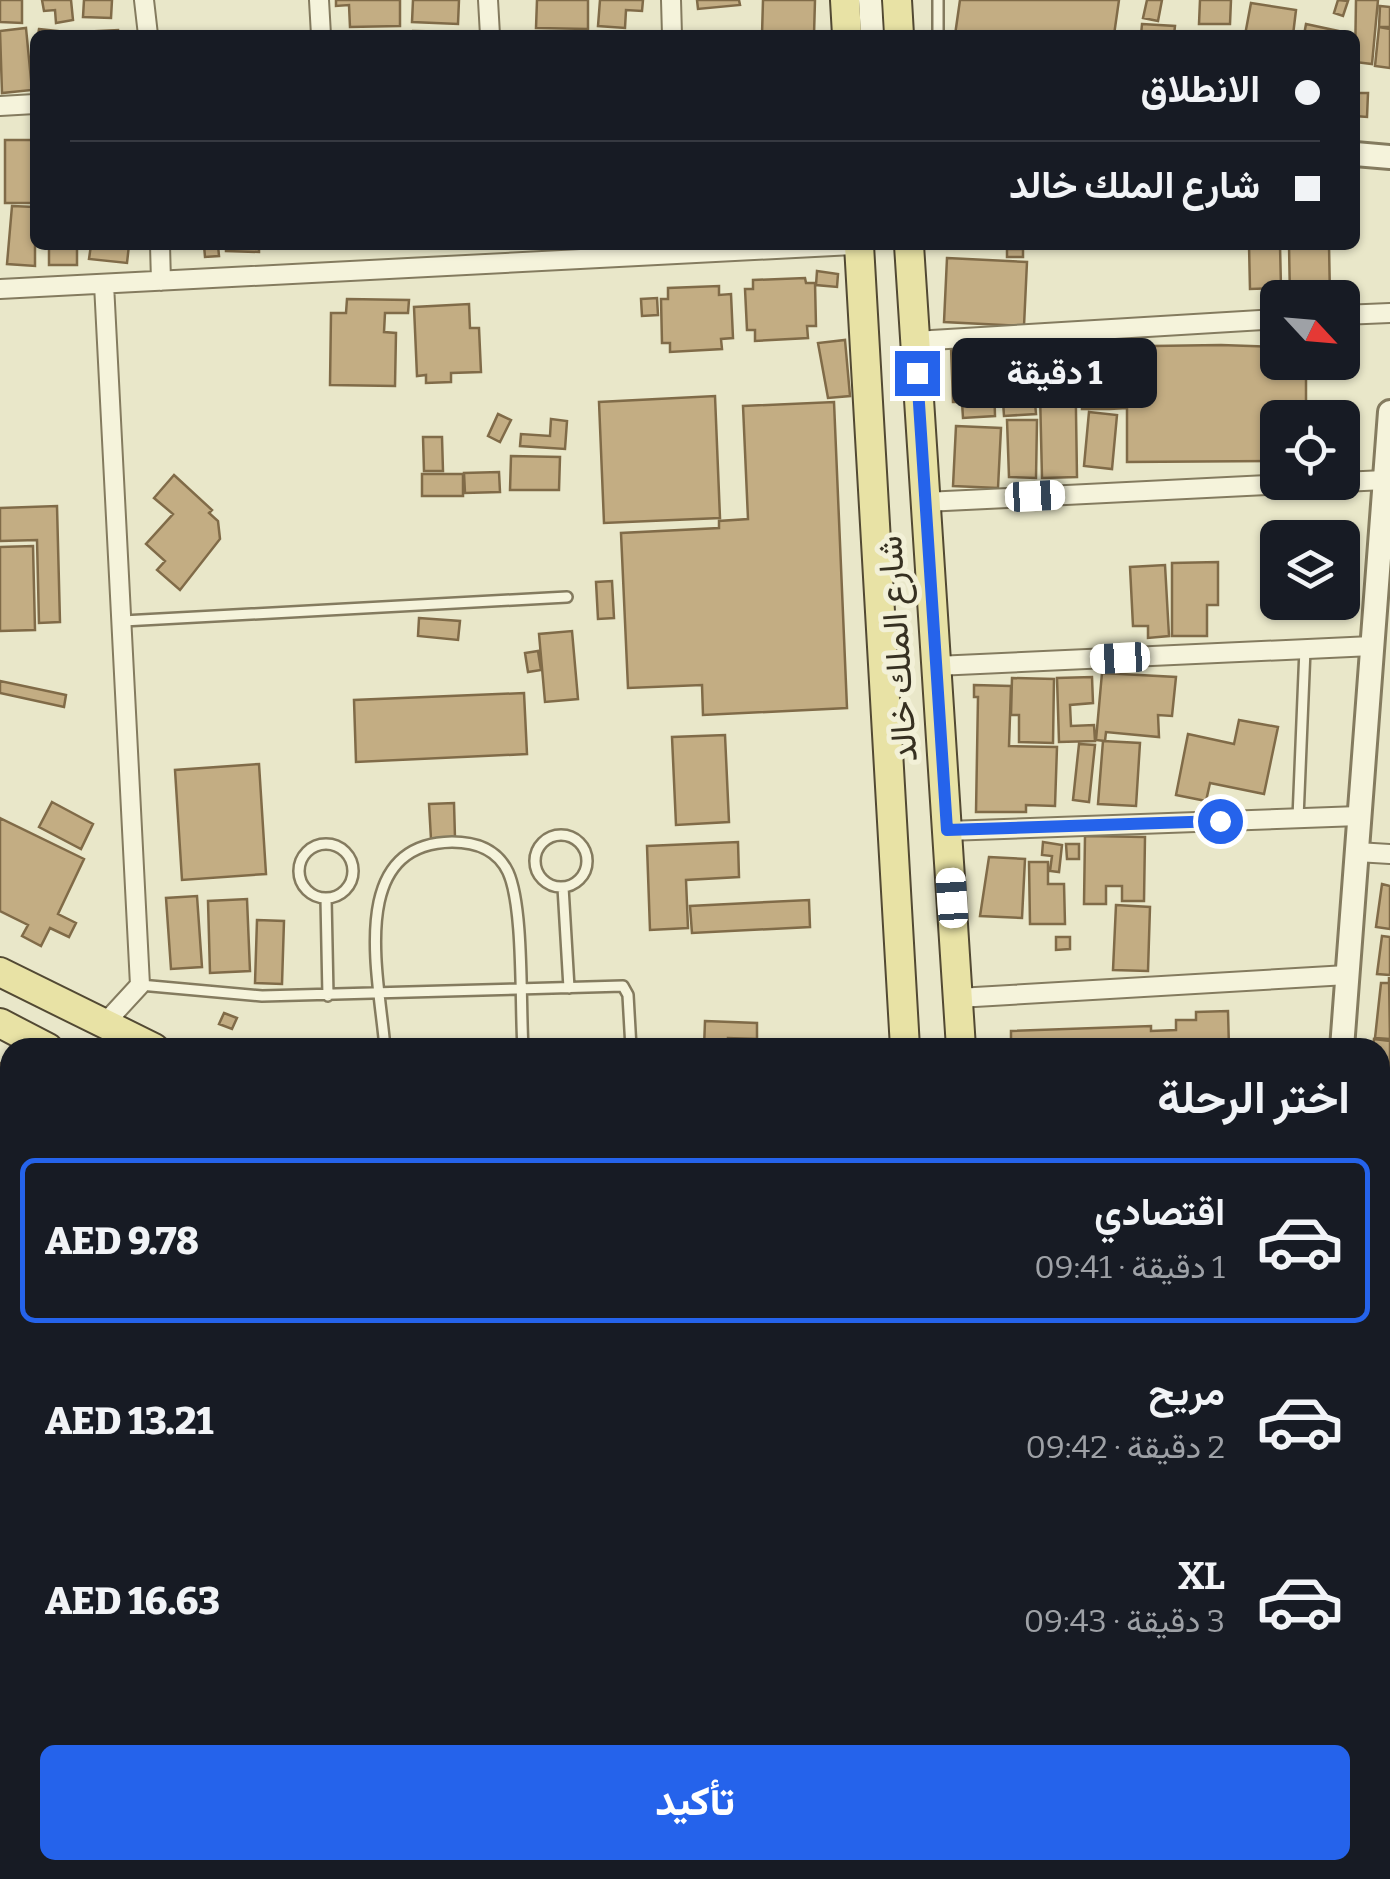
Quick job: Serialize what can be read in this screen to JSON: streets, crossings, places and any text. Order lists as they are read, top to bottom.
{
  "streets": {
    "main road": ["شارع الملك خالد"]
  },
  "north": "bottom right",
  "page": {
    "banner": ["الانطلاق", "شارع الملك خالد"],
    "bubble": "1 دقيقة",
    "heading": "اختر الرحلة",
    "list": [
      {
        "name": "اقتصادي",
        "note": "1 دقيقة · 09:41",
        "value": "AED 9.78"
      },
      {
        "name": "مريح",
        "note": "2 دقيقة · 09:42",
        "value": "AED 13.21"
      },
      {
        "name": "XL",
        "note": "3 دقيقة · 09:43",
        "value": "AED 16.63"
      }
    ],
    "buttons": "تأكيد"
  }
}
